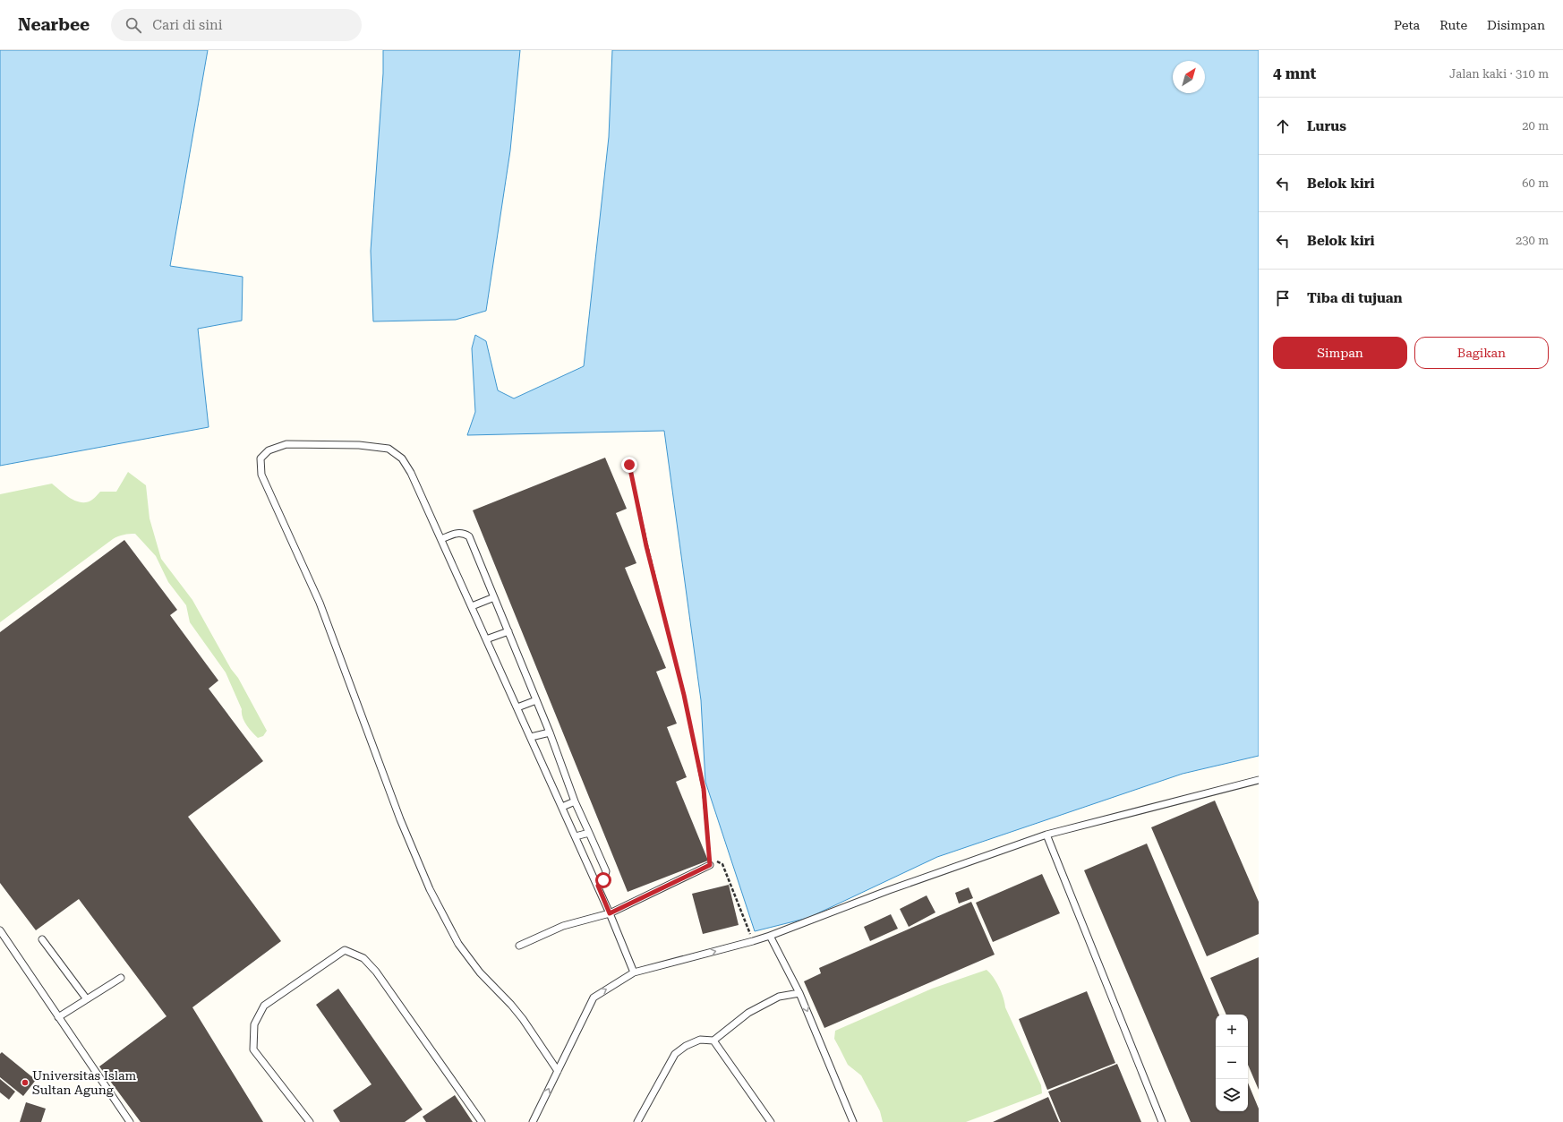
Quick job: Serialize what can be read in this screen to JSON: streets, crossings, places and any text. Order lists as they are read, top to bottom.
{
  "places": ["Universitas Islam Sultan Agung"],
  "north": "top right",
  "page": {
    "header": "Nearbee",
    "search": "Cari di sini",
    "nav": ["Peta", "Rute", "Disimpan"],
    "heading": ["4 mnt", "Jalan kaki · 310 m"],
    "list": [
      ["Lurus", "20 m"],
      ["Belok kiri", "60 m"],
      ["Belok kiri", "230 m"],
      "Tiba di tujuan"
    ],
    "buttons": ["Simpan", "Bagikan"],
    "map_buttons": ["+", "−"]
  }
}
